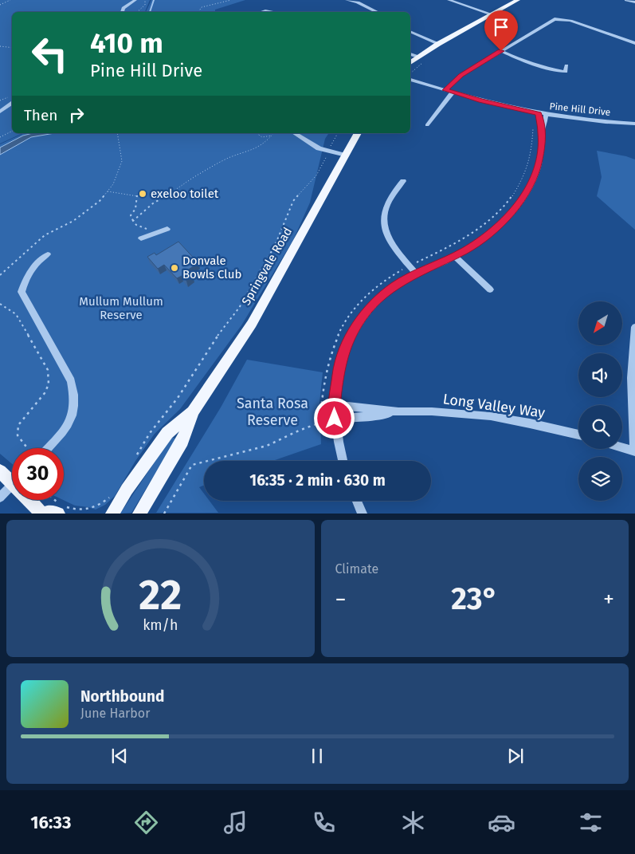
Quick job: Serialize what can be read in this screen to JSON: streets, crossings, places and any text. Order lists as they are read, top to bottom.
{
  "streets": {
    "main road": ["Springvale Road"],
    "street": ["Pine Hill Drive", "Long Valley Way"]
  },
  "parks": ["Mullum Mullum Reserve", "Santa Rosa Reserve"],
  "places": ["exeloo toilet", "Donvale Bowls Club"],
  "north": "bottom left",
  "page": {
    "turn": ["410 m", "Pine Hill Drive"],
    "then": "Then",
    "limit": "30",
    "trip": "16:35 · 2 min · 630 m",
    "tile": "Climate",
    "heat": ["−", "23°", "+"],
    "song": ["Northbound", "June Harbor"],
    "tabs": "16:33",
    "gauge": ["22", "km/h"]
  }
}
